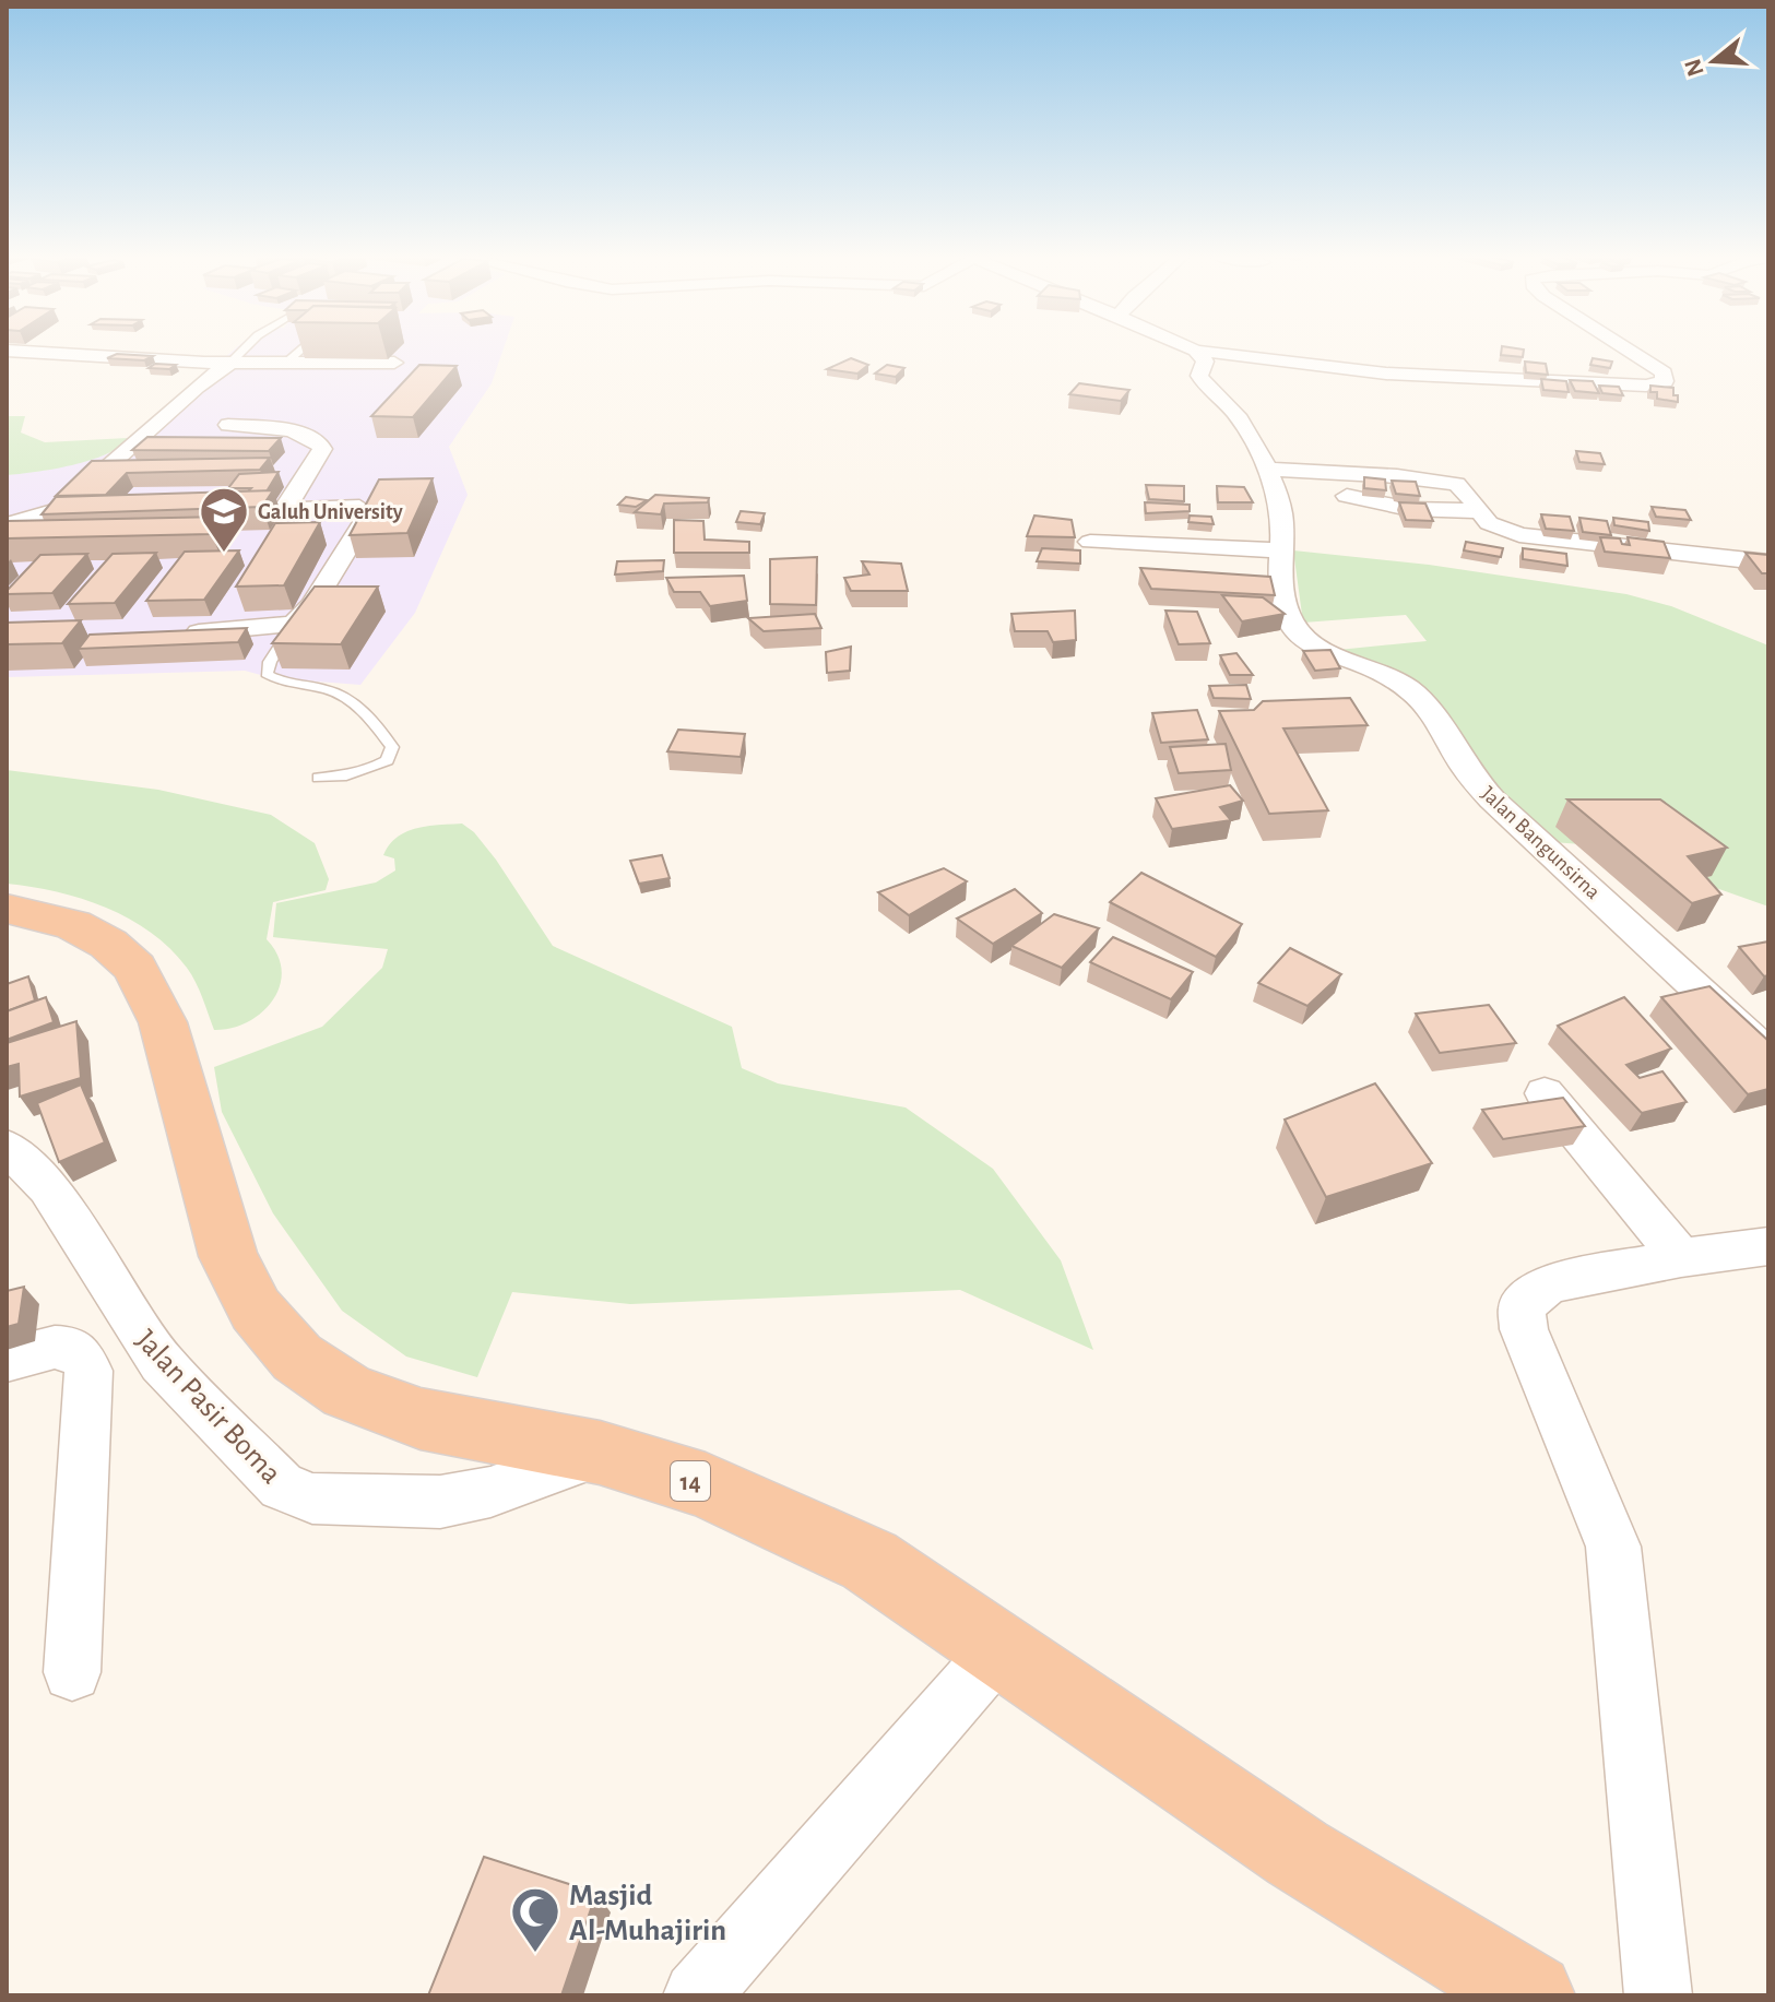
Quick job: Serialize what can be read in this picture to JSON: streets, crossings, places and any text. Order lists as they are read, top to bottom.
{
  "streets": {
    "highway": ["14"],
    "street": ["Jalan Bangunsirna", "Jalan Pasir Boma"]
  },
  "crossings": [
    ["Jalan Pasir Boma", "14"]
  ],
  "places": {
    "school or university": ["Galuh University"],
    "mosque": ["Masjid Al-Muhajirin"]
  },
  "north": "left"
}
